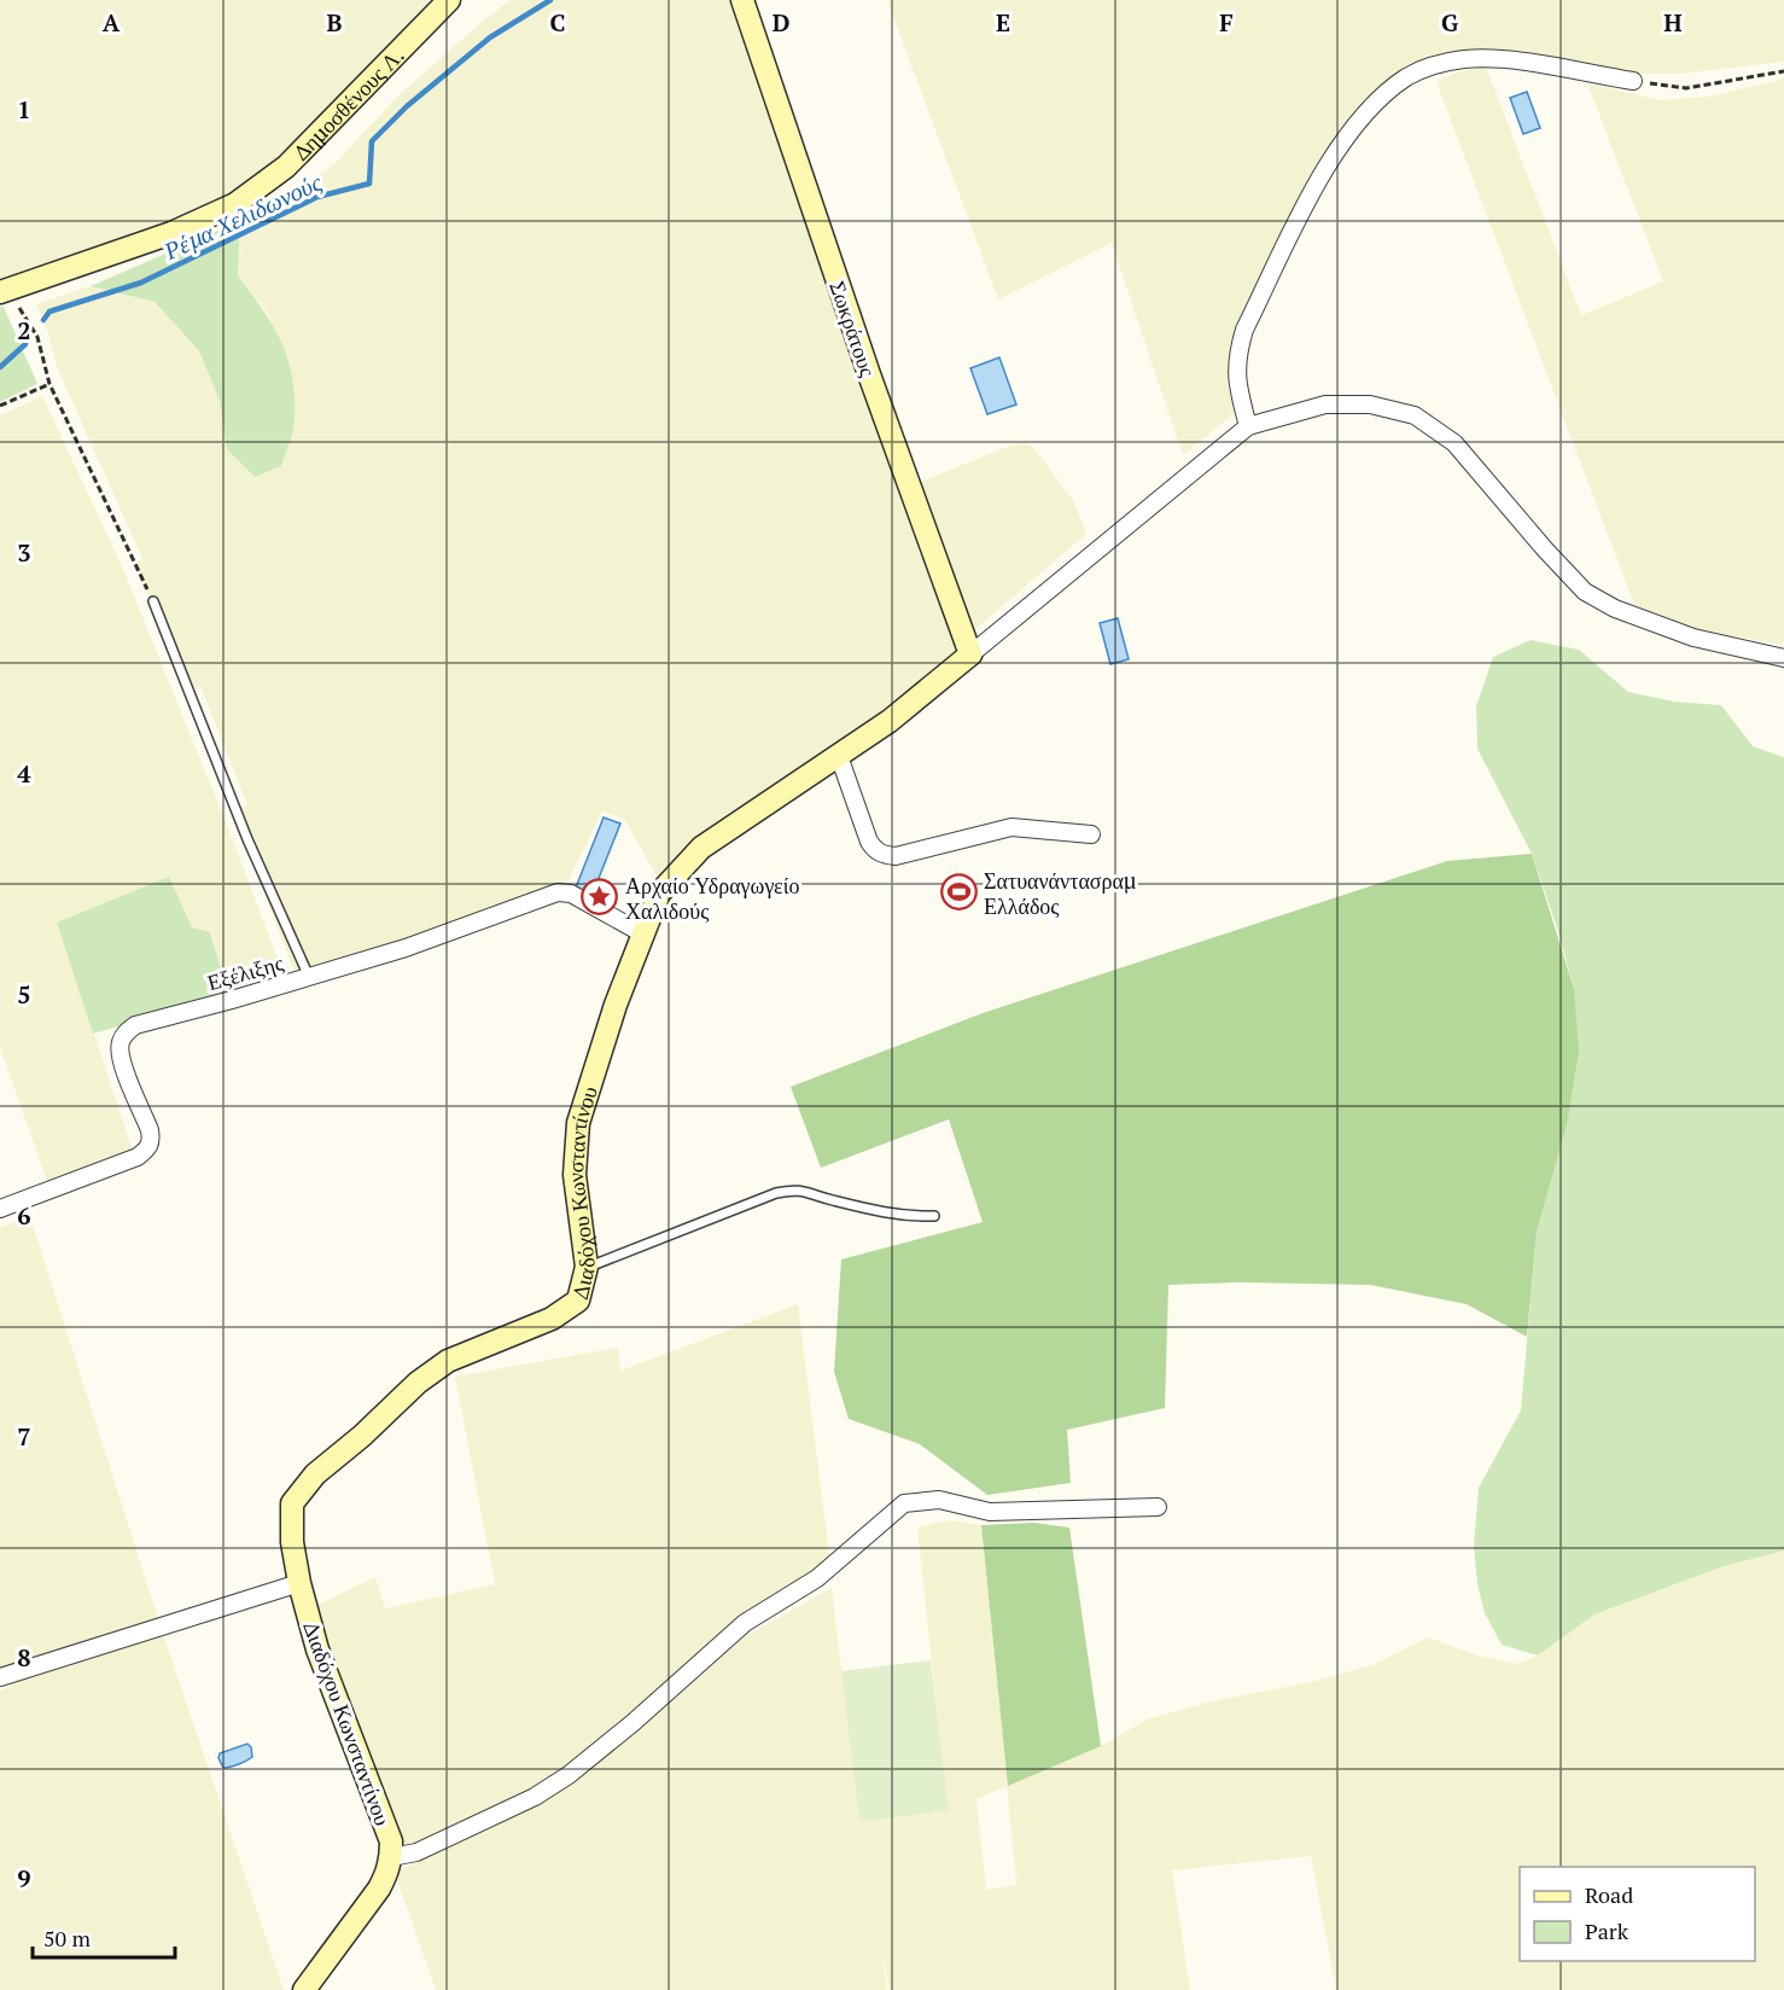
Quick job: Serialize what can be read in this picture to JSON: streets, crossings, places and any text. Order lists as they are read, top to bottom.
{
  "streets": {
    "street": [
      "Δημοσθένους Λ.",
      "Σωκράτους",
      "Εξέλιξης",
      "Διαδόχου Κωνσταντίνου"
    ]
  },
  "crossings": [
    ["Σωκράτους", "Διαδόχου Κωνσταντίνου"],
    ["Εξέλιξης", "Διαδόχου Κωνσταντίνου"]
  ],
  "water": ["Ρέμα Χελιδωνούς"],
  "places": {
    "sports": ["Σατυανάντασραμ Ελλάδος"],
    "place": ["Αρχαίο Υδραγωγείο Χαλιδούς"]
  },
  "legend": ["Road", "Park"],
  "scale_bar": "50 m",
  "grid": {
    "columns": [
      "A",
      "B",
      "C",
      "D",
      "E",
      "F",
      "G",
      "H"
    ],
    "rows": [
      "1",
      "2",
      "3",
      "4",
      "5",
      "6",
      "7",
      "8",
      "9"
    ]
  }
}
